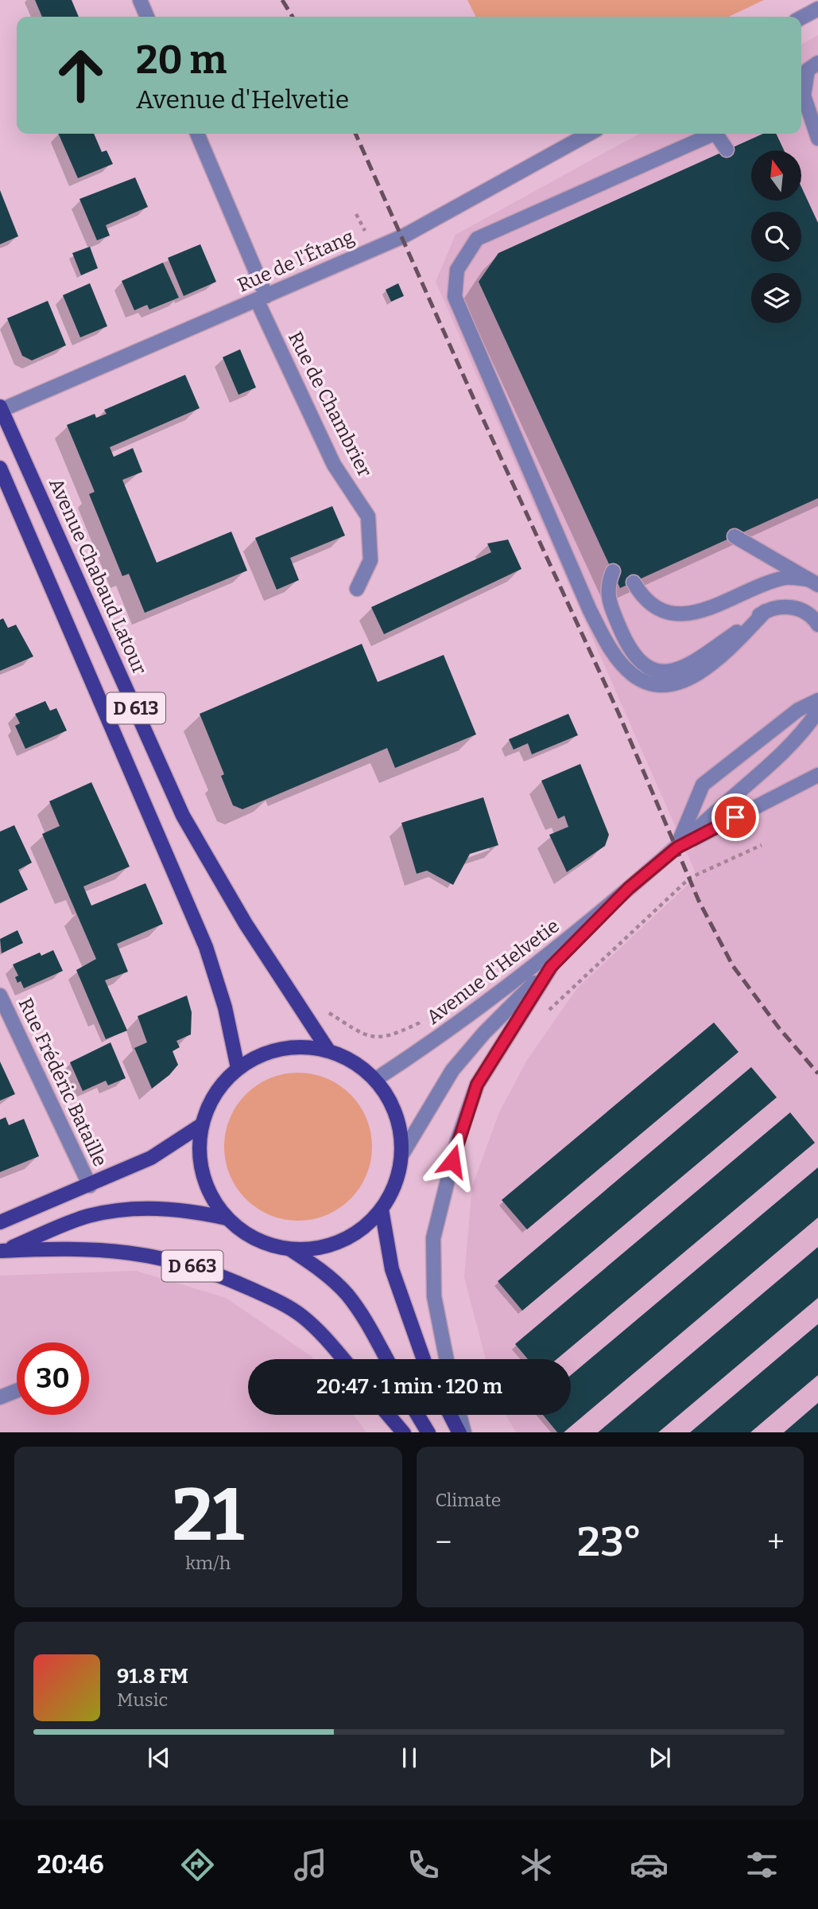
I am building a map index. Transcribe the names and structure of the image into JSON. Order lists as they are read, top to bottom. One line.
{"streets":{"main road":["Avenue Chabaud Latour","D 613","D 663"],"street":["Rue de l'Étang","Rue de Chambrier","Avenue d'Helvetie","Rue Frédéric Bataille"]},"crossings":[["Rue de l'Étang","Rue de Chambrier"],["Rue de l'Étang","Avenue Chabaud Latour"]],"north":"top","page":{"turn":["20 m","Avenue d'Helvetie"],"limit":"30","trip":"20:47 · 1 min · 120 m","tile":[["21","km/h"],"Climate"],"heat":["−","23°","+"],"song":["91.8 FM","Music"],"tabs":"20:46"}}
